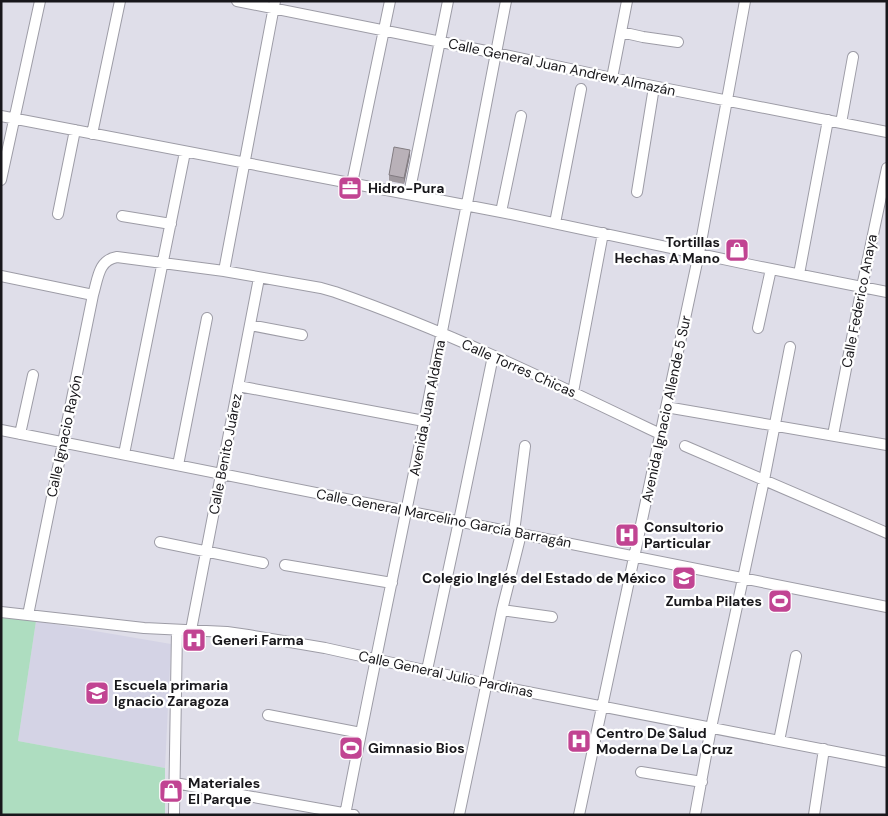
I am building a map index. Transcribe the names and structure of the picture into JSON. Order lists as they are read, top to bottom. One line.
{"streets":{"street":["Calle General Juan Andrew Almazán","Calle Federico Anaya","Calle Torres Chicas","Avenida Juan Aldama","Avenida Ignacio Allende 5 Sur","Calle Ignacio Rayón","Calle Benito Juárez","Calle General Marcelino García Barragán","Calle General Julio Pardinas"]},"crossings":[["Calle General Juan Andrew Almazán","Avenida Juan Aldama"],["Calle General Juan Andrew Almazán","Avenida Ignacio Allende 5 Sur"],["Calle Torres Chicas","Avenida Juan Aldama"],["Calle Torres Chicas","Avenida Ignacio Allende 5 Sur"],["Calle Torres Chicas","Calle Ignacio Rayón"],["Calle Torres Chicas","Calle Benito Juárez"],["Avenida Juan Aldama","Calle General Marcelino García Barragán"],["Avenida Juan Aldama","Calle General Julio Pardinas"],["Avenida Ignacio Allende 5 Sur","Calle General Marcelino García Barragán"],["Avenida Ignacio Allende 5 Sur","Calle General Julio Pardinas"],["Calle Ignacio Rayón","Calle General Marcelino García Barragán"],["Calle Ignacio Rayón","Calle General Julio Pardinas"],["Calle Benito Juárez","Calle General Marcelino García Barragán"],["Calle Benito Juárez","Calle General Julio Pardinas"]],"places":{"office":["Hidro-Pura"],"shop":["Tortillas Hechas A Mano","Materiales El Parque"],"hospital":["Consultorio Particular","Generi Farma","Centro De Salud Moderna De La Cruz"],"school or university":["Colegio Inglés del Estado de México","Escuela primaria Ignacio Zaragoza"],"sports":["Zumba Pilates","Gimnasio Bios"]}}
